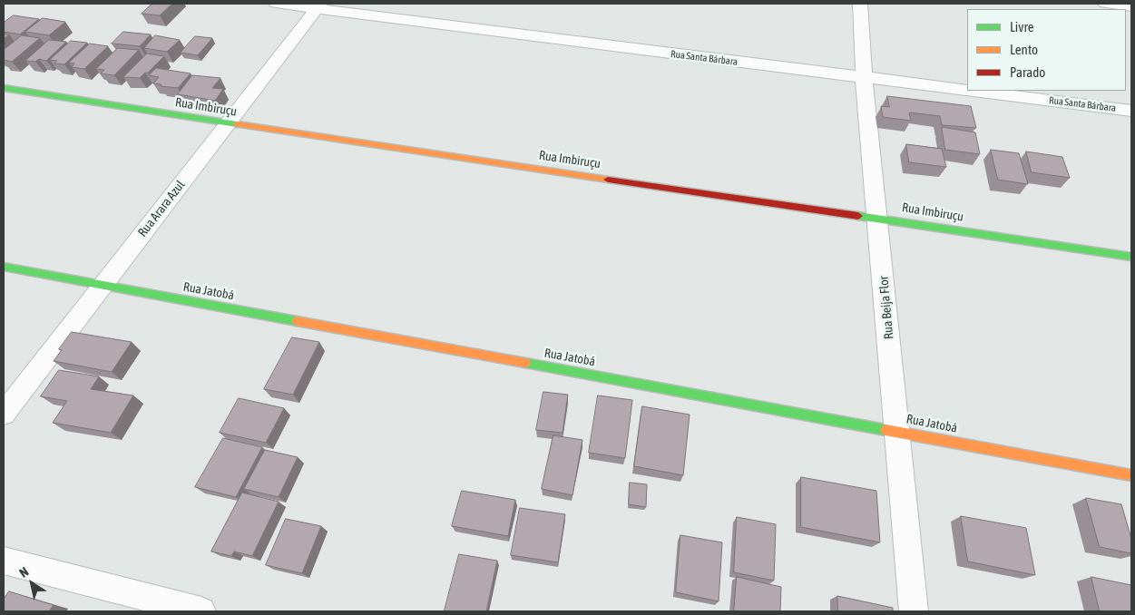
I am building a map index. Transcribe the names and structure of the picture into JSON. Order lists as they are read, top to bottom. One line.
{"streets":{"street":["Rua Santa Bárbara","Rua Imbiruçu","Rua Arara Azul","Rua Jatobá","Rua Beija Flor"]},"crossings":[["Rua Santa Bárbara","Rua Arara Azul"],["Rua Santa Bárbara","Rua Beija Flor"],["Rua Imbiruçu","Rua Arara Azul"],["Rua Imbiruçu","Rua Beija Flor"],["Rua Arara Azul","Rua Jatobá"],["Rua Jatobá","Rua Beija Flor"]],"legend":["Livre","Lento","Parado"],"north":"top left"}
